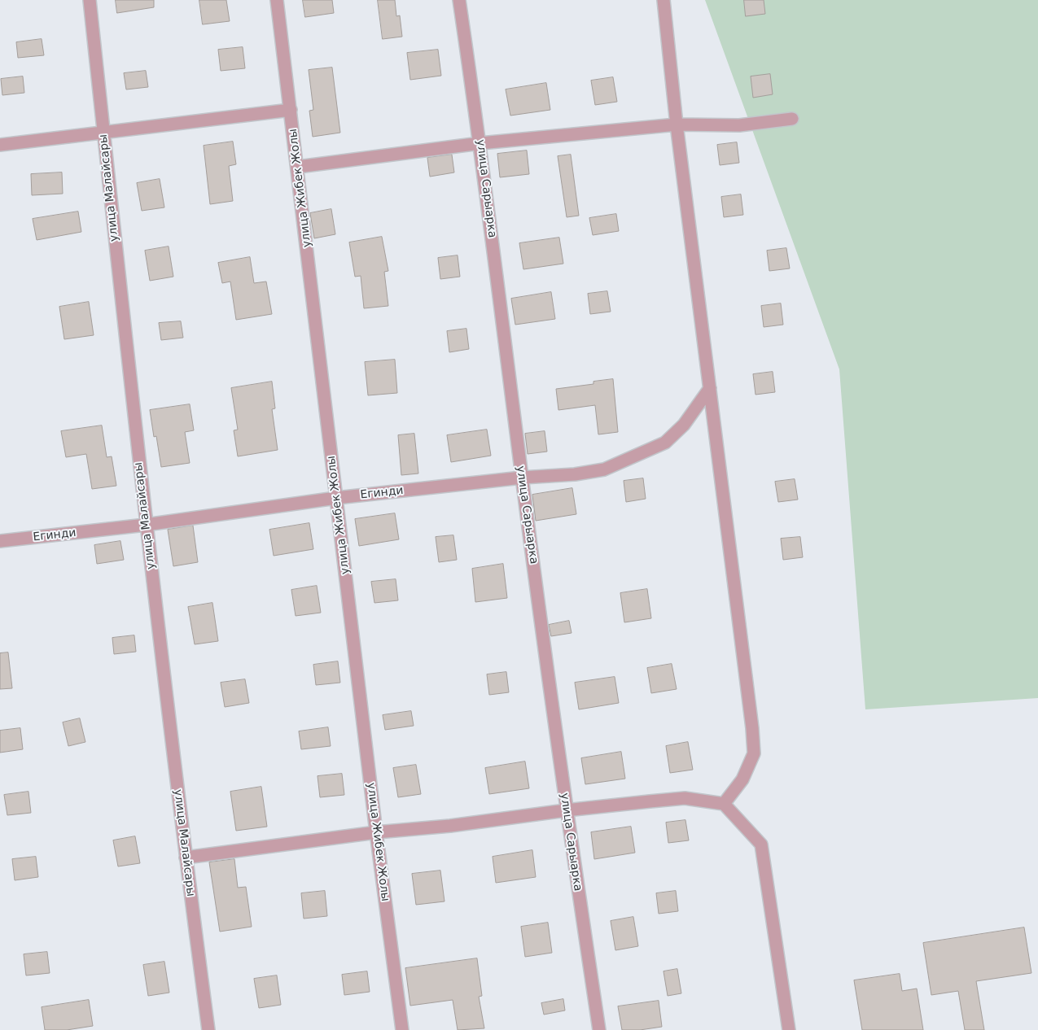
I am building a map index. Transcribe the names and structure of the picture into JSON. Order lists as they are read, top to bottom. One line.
{"streets":{"street":["улица Малайсары","улица Жибек Жолы","улица Сарыарка","Егинди"]},"crossings":[["улица Малайсары","Егинди"],["улица Жибек Жолы","Егинди"],["улица Сарыарка","Егинди"]]}
